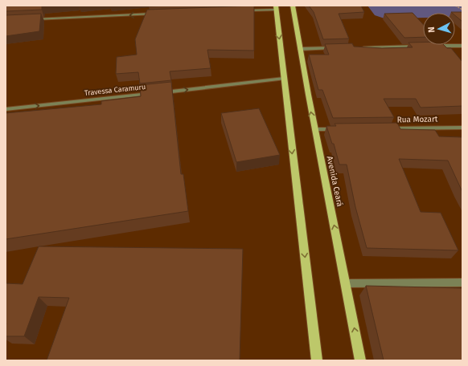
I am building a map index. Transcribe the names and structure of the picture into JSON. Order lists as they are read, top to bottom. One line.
{"streets":{"main road":["Avenida Ceará"],"street":["Travessa Caramuru","Rua Mozart"]},"one_way":["Travessa Caramuru"],"north":"left"}
